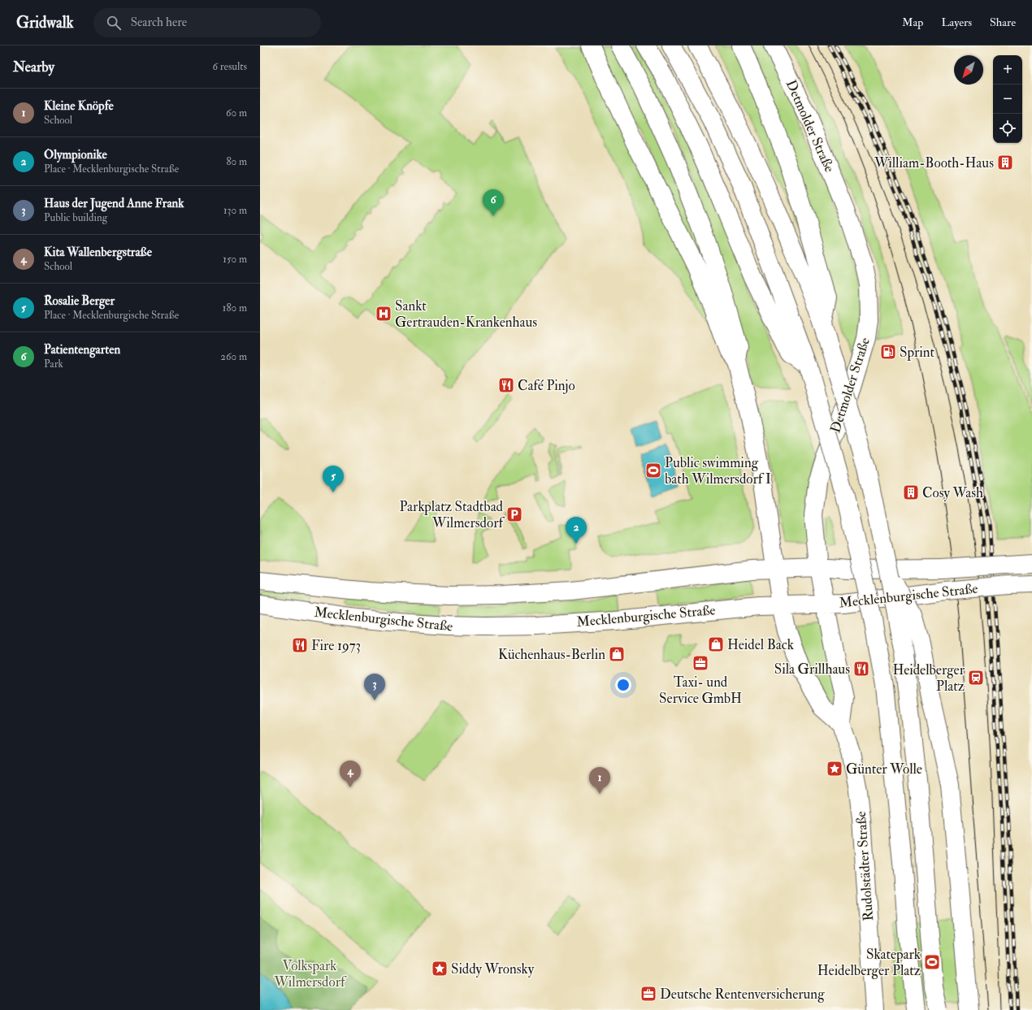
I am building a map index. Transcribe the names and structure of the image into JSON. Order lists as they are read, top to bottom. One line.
{"streets":{"main road":["Detmolder Straße","Mecklenburgische Straße","Rudolstädter Straße"]},"crossings":[["Detmolder Straße","Mecklenburgische Straße"],["Detmolder Straße","Rudolstädter Straße"],["Mecklenburgische Straße","Rudolstädter Straße"]],"parks":["Volkspark Wilmersdorf"],"places":{"building":["William-Booth-Haus","Cosy Wash"],"hospital":["Sankt Gertrauden-Krankenhaus"],"fuel station":["Sprint"],"restaurant":["Café Pinjo","Fire 1973","Sila Grillhaus"],"sports":["Public swimming bath Wilmersdorf I","Skatepark Heidelberger Platz"],"parking":["Parkplatz Stadtbad Wilmersdorf"],"shop":["Heidel Back","Küchenhaus-Berlin"],"office":["Taxi- und Service GmbH","Deutsche Rentenversicherung"],"station":["Heidelberger Platz"],"place":["Günter Wolle","Siddy Wronsky"]},"north":"bottom left","page":{"header":"Gridwalk","search":"Search here","nav":["Map","Layers","Share"],"heading":["Nearby","6 results"],"map_buttons":["+","−"],"list":[{"mark":"1","name":"Kleine Knöpfe","note":"School","value":"60 m"},{"mark":"2","name":"Olympionike","note":"Place · Mecklenburgische Straße","value":"80 m"},{"mark":"3","name":"Haus der Jugend Anne Frank","note":"Public building","value":"130 m"},{"mark":"4","name":"Kita Wallenbergstraße","note":"School","value":"150 m"},{"mark":"5","name":"Rosalie Berger","note":"Place · Mecklenburgische Straße","value":"180 m"},{"mark":"6","name":"Patientengarten","note":"Park","value":"260 m"}],"pins":["6","5","2","3","4","1"]}}
